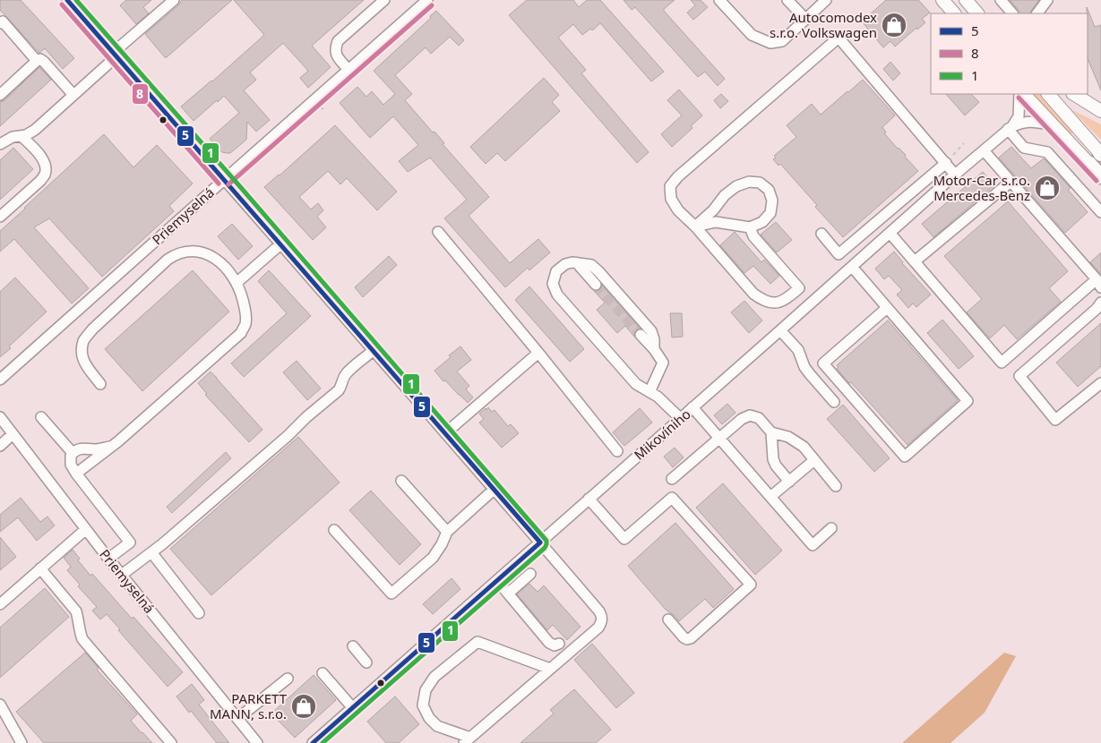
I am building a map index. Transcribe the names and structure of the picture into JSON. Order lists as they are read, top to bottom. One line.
{"streets":{"street":["Priemyselná","Mikovíniho"]},"places":{"shop":["Autocomodex s.r.o. Volkswagen","Motor-Car s.r.o. Mercedes-Benz","PARKETT MANN, s.r.o."]},"lines":["transit line 5","transit line 1","transit line 8"],"legend":["5","8","1"]}
